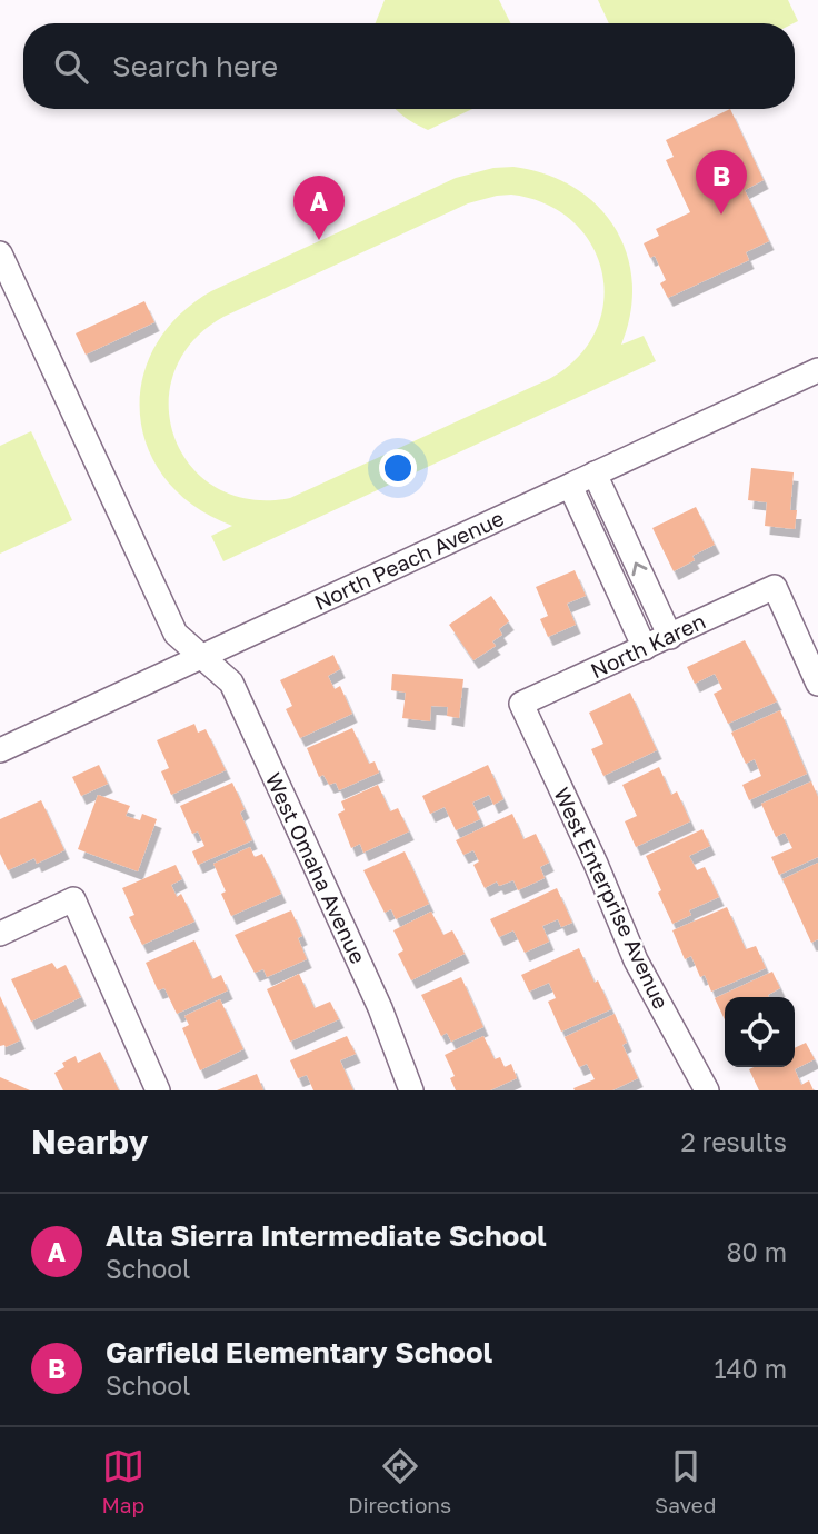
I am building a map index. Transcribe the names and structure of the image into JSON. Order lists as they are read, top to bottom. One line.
{"streets":{"street":["North Peach Avenue","North Karen","West Omaha Avenue","West Enterprise Avenue"]},"crossings":[["North Peach Avenue","West Omaha Avenue"],["North Karen","West Enterprise Avenue"]],"page":{"search":"Search here","pins":["B","A"],"heading":["Nearby","2 results"],"list":[{"mark":"A","name":"Alta Sierra Intermediate School","note":"School","value":"80 m"},{"mark":"B","name":"Garfield Elementary School","note":"School","value":"140 m"}],"nav":["Map","Directions","Saved"]}}
